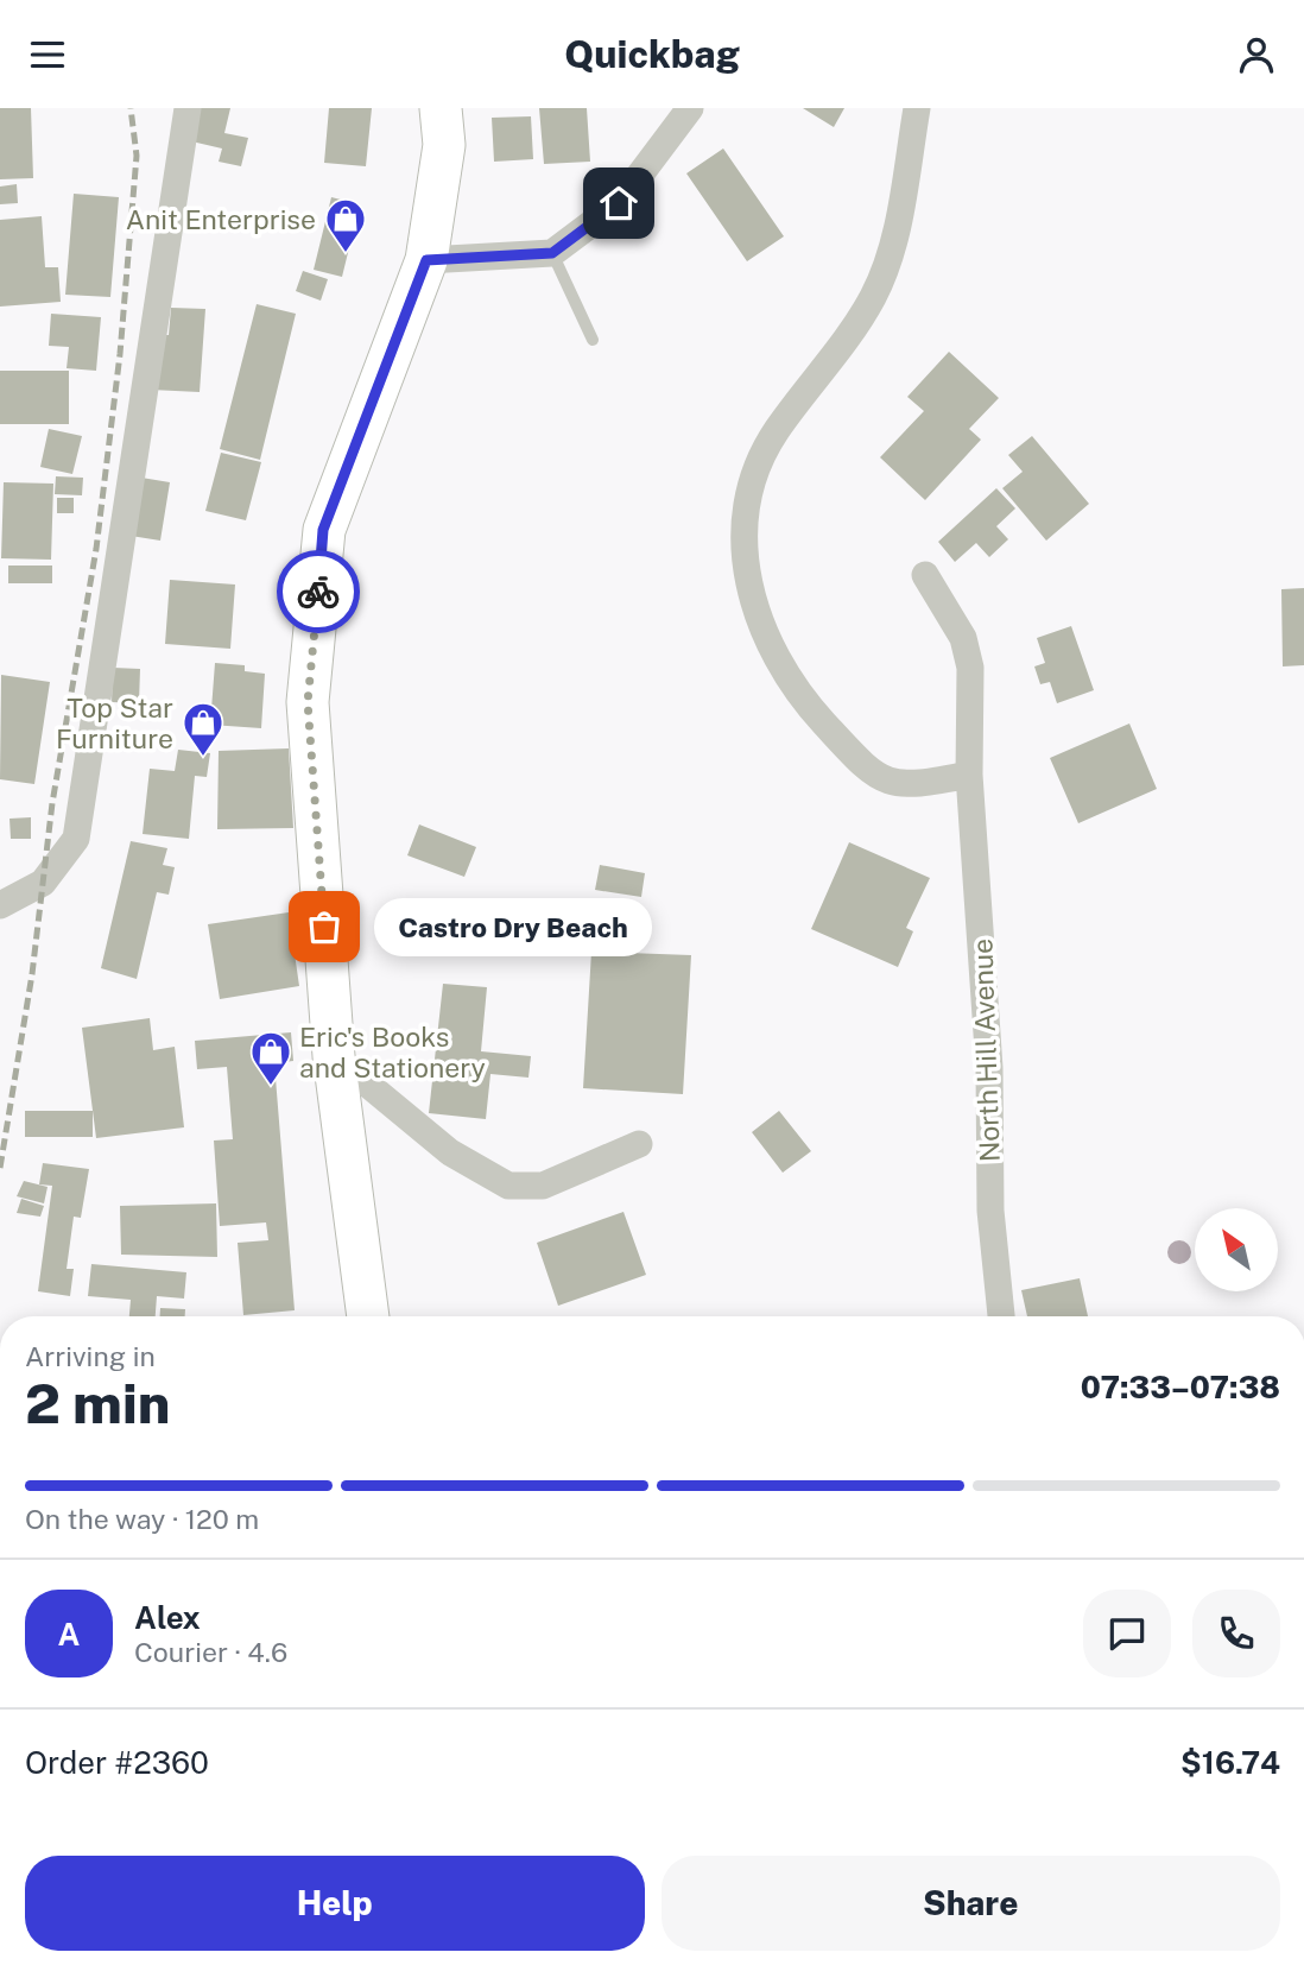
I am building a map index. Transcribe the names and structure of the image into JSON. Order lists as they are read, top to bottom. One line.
{"streets":{"street":["North Hill Avenue"]},"places":{"shop":["Anit Enterprise","Top Star Furniture","Eric's Books and Stationery"],"other":["Castro Dry Beach"]},"north":"top left","page":{"header":"Quickbag","bubble":"Castro Dry Beach","heading":["2 min","Arriving in","07:33–07:38"],"panel":["Alex","Courier · 4.6","Order #2360","$16.74"],"bar":"On the way · 120 m","round":"A","buttons":["Help","Share"]}}
